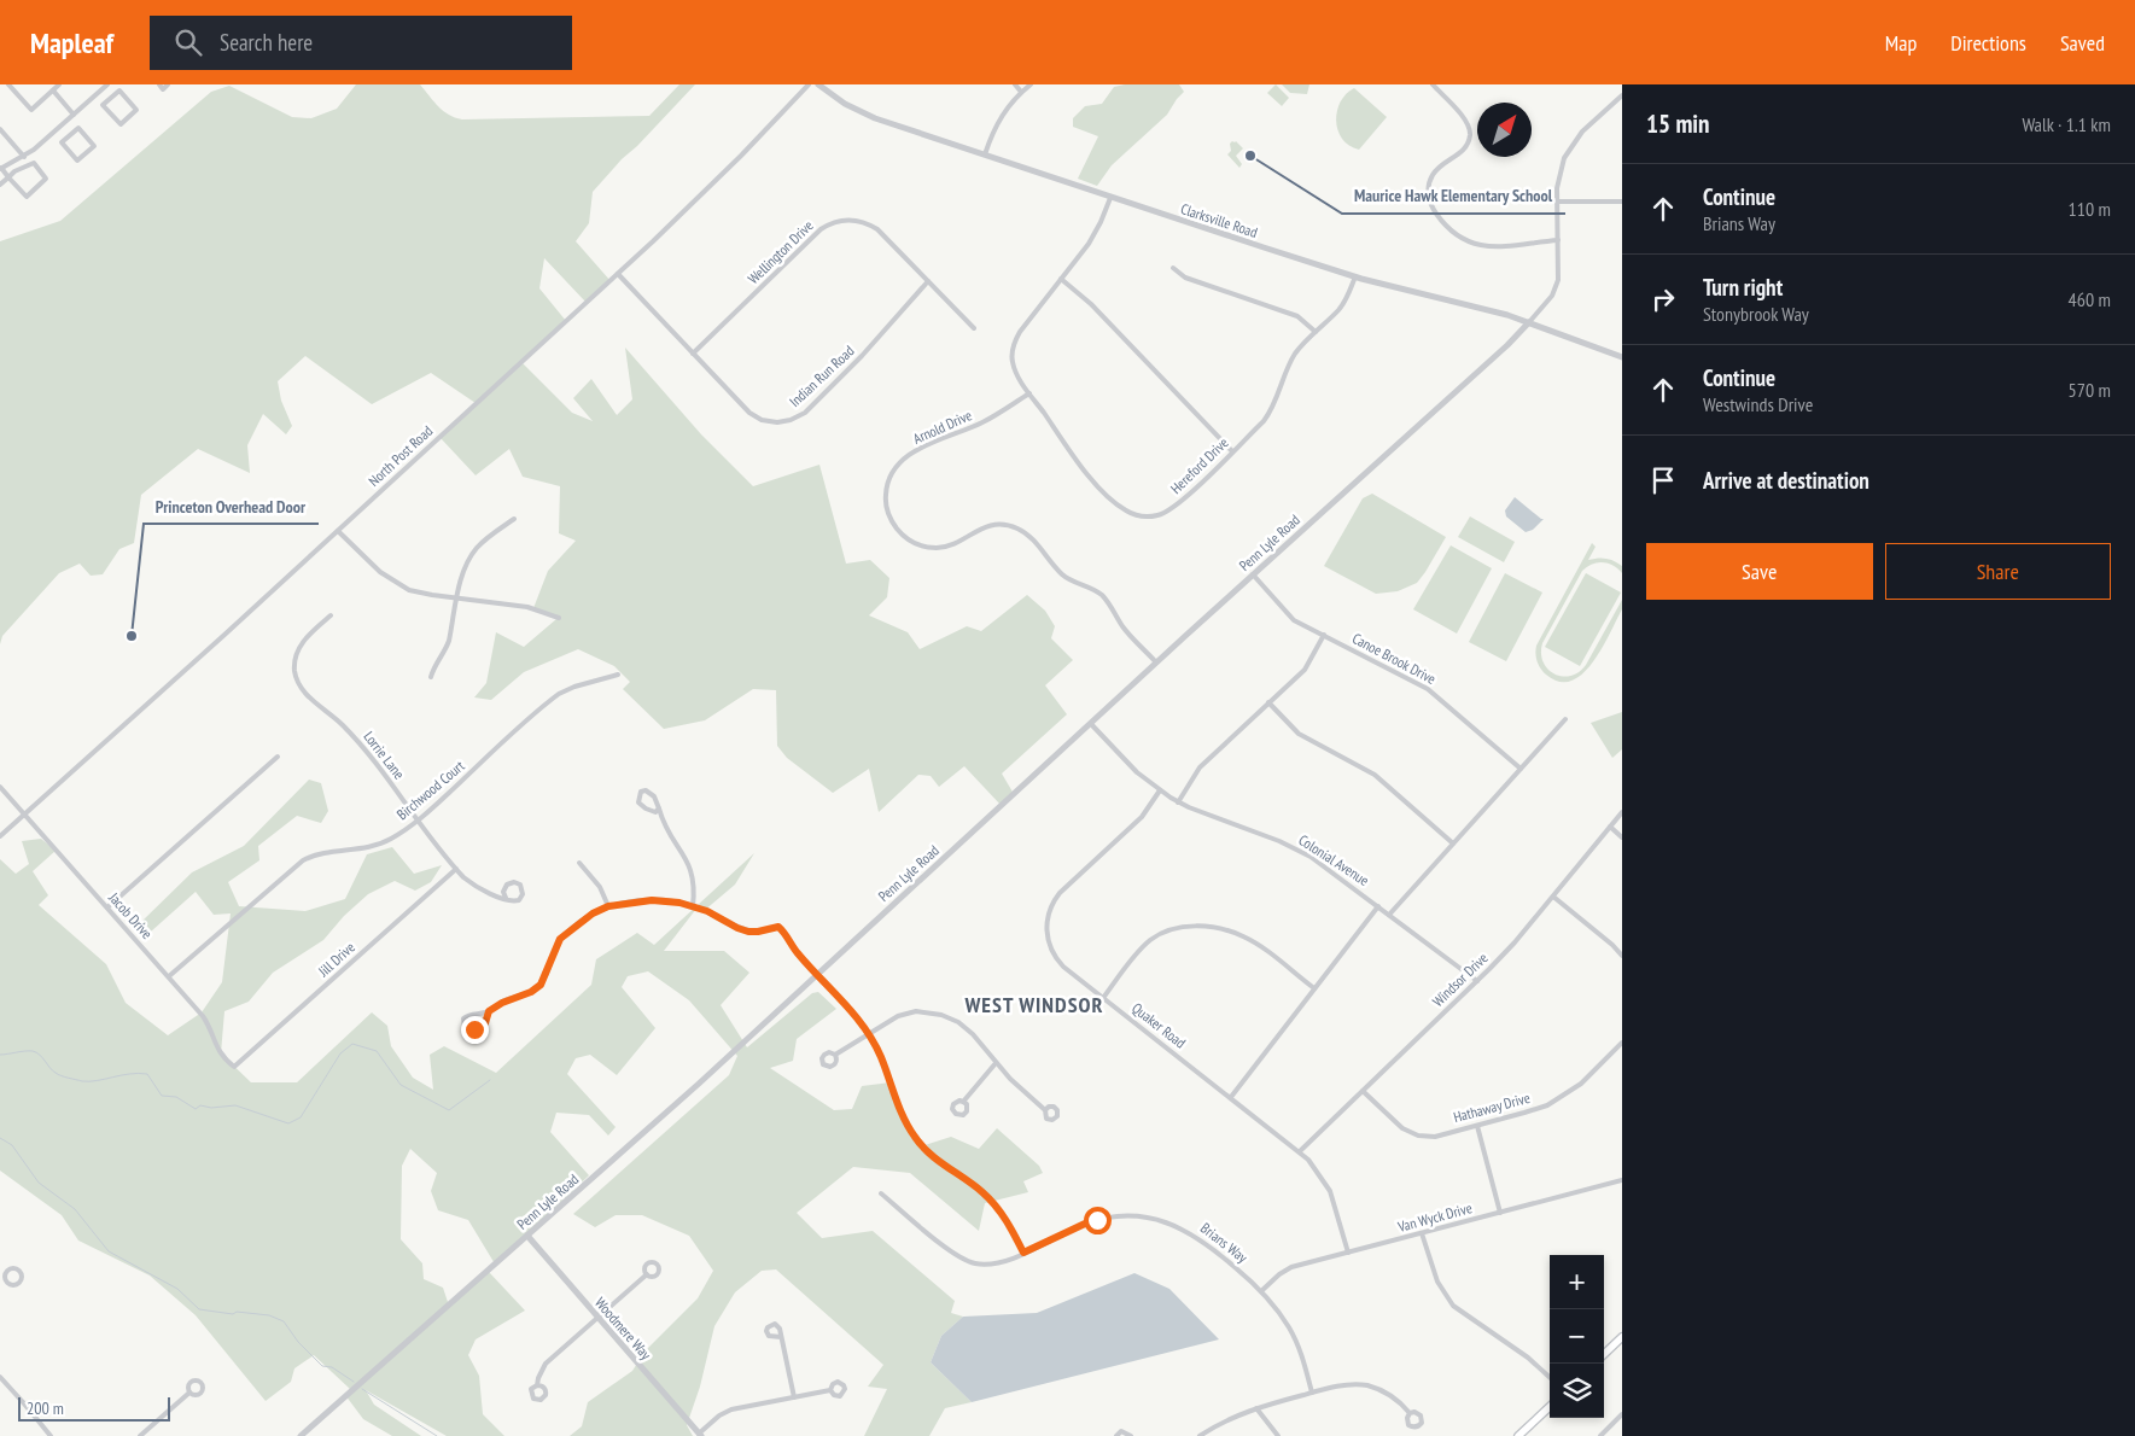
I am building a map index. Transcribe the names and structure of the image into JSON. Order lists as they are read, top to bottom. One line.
{"streets":{"street":["Clarksville Road","Wellington Drive","Indian Run Road","Arnold Drive","North Post Road","Hereford Drive","Penn Lyle Road","Canoe Brook Drive","Lorrie Lane","Birchwood Court","Colonial Avenue","Jacob Drive","Jill Drive","Windsor Drive","Quaker Road","Hathaway Drive","Van Wyck Drive","Brians Way","Woodmere Way"]},"crossings":[["Clarksville Road","Hereford Drive"],["Clarksville Road","Penn Lyle Road"],["Wellington Drive","Indian Run Road"],["Indian Run Road","North Post Road"],["Arnold Drive","Hereford Drive"],["Arnold Drive","Penn Lyle Road"],["North Post Road","Jacob Drive"],["Penn Lyle Road","Canoe Brook Drive"],["Penn Lyle Road","Woodmere Way"],["Lorrie Lane","Birchwood Court"],["Lorrie Lane","Jill Drive"],["Birchwood Court","Jacob Drive"],["Colonial Avenue","Windsor Drive"],["Colonial Avenue","Quaker Road"],["Jacob Drive","Jill Drive"],["Windsor Drive","Quaker Road"],["Windsor Drive","Hathaway Drive"],["Quaker Road","Van Wyck Drive"],["Van Wyck Drive","Brians Way"]],"districts":["WEST WINDSOR"],"places":["Maurice Hawk Elementary School","Princeton Overhead Door"],"scale_bar":"200 m","north":"top right","page":{"header":"Mapleaf","search":"Search here","nav":["Map","Directions","Saved"],"heading":["15 min","Walk · 1.1 km"],"list":[["Continue","Brians Way","110 m"],["Turn right","Stonybrook Way","460 m"],["Continue","Westwinds Drive","570 m"],"Arrive at destination"],"buttons":["Save","Share"],"map_buttons":["+","−"],"scale":"200 m"}}
